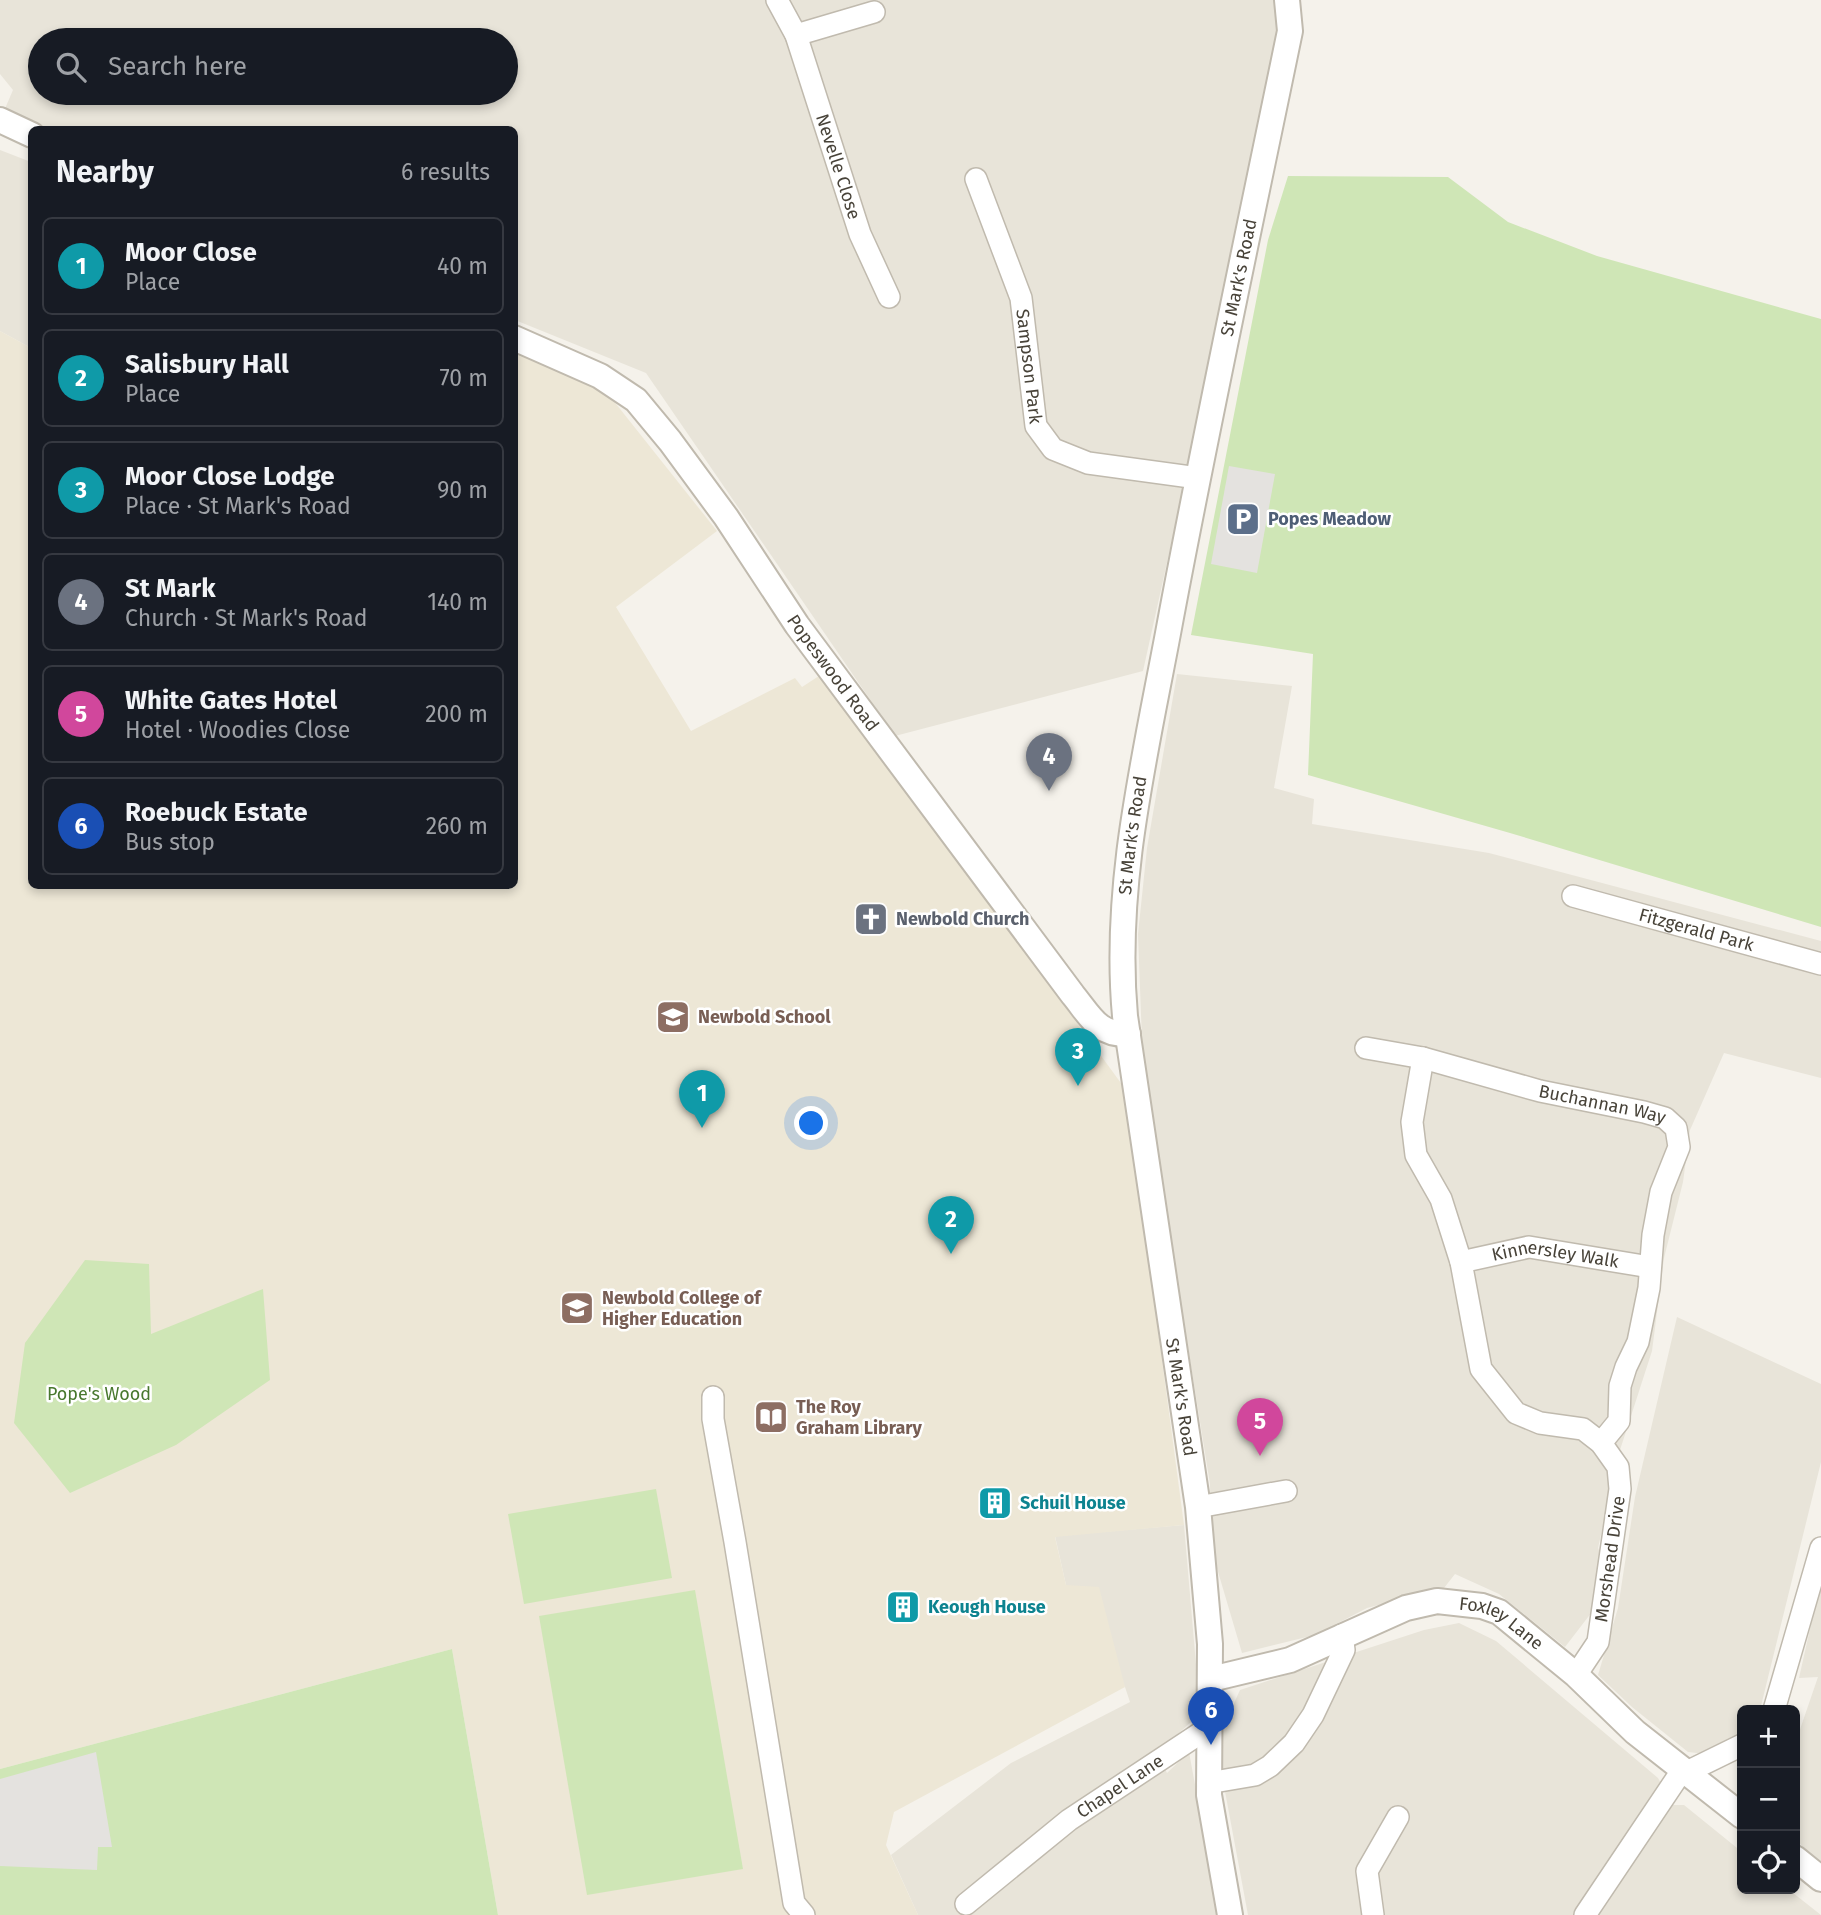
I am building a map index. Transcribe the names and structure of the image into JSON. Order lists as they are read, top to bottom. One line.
{"streets":{"street":["Nevelle Close","St Mark's Road","Sampson Park","Popeswood Road","Fitzgerald Park","Buchannan Way","Kinnersley Walk","Morshead Drive","Foxley Lane","Chapel Lane"]},"crossings":[["St Mark's Road","Sampson Park"],["St Mark's Road","Popeswood Road"],["St Mark's Road","Foxley Lane"],["St Mark's Road","Chapel Lane"],["Buchannan Way","Kinnersley Walk"],["Buchannan Way","Morshead Drive"],["Morshead Drive","Foxley Lane"]],"parks":["Pope's Wood"],"places":{"parking":["Popes Meadow"],"church":["Newbold Church"],"school or university":["Newbold School","Newbold College of Higher Education"],"library":["The Roy Graham Library"],"building":["Schuil House","Keough House"]},"page":{"search":"Search here","heading":["Nearby","6 results"],"list":[{"mark":"1","name":"Moor Close","note":"Place","value":"40 m"},{"mark":"2","name":"Salisbury Hall","note":"Place","value":"70 m"},{"mark":"3","name":"Moor Close Lodge","note":"Place · St Mark's Road","value":"90 m"},{"mark":"4","name":"St Mark","note":"Church · St Mark's Road","value":"140 m"},{"mark":"5","name":"White Gates Hotel","note":"Hotel · Woodies Close","value":"200 m"},{"mark":"6","name":"Roebuck Estate","note":"Bus stop","value":"260 m"}],"pins":["4","3","1","2","5","6"],"map_buttons":["+","−"]}}
